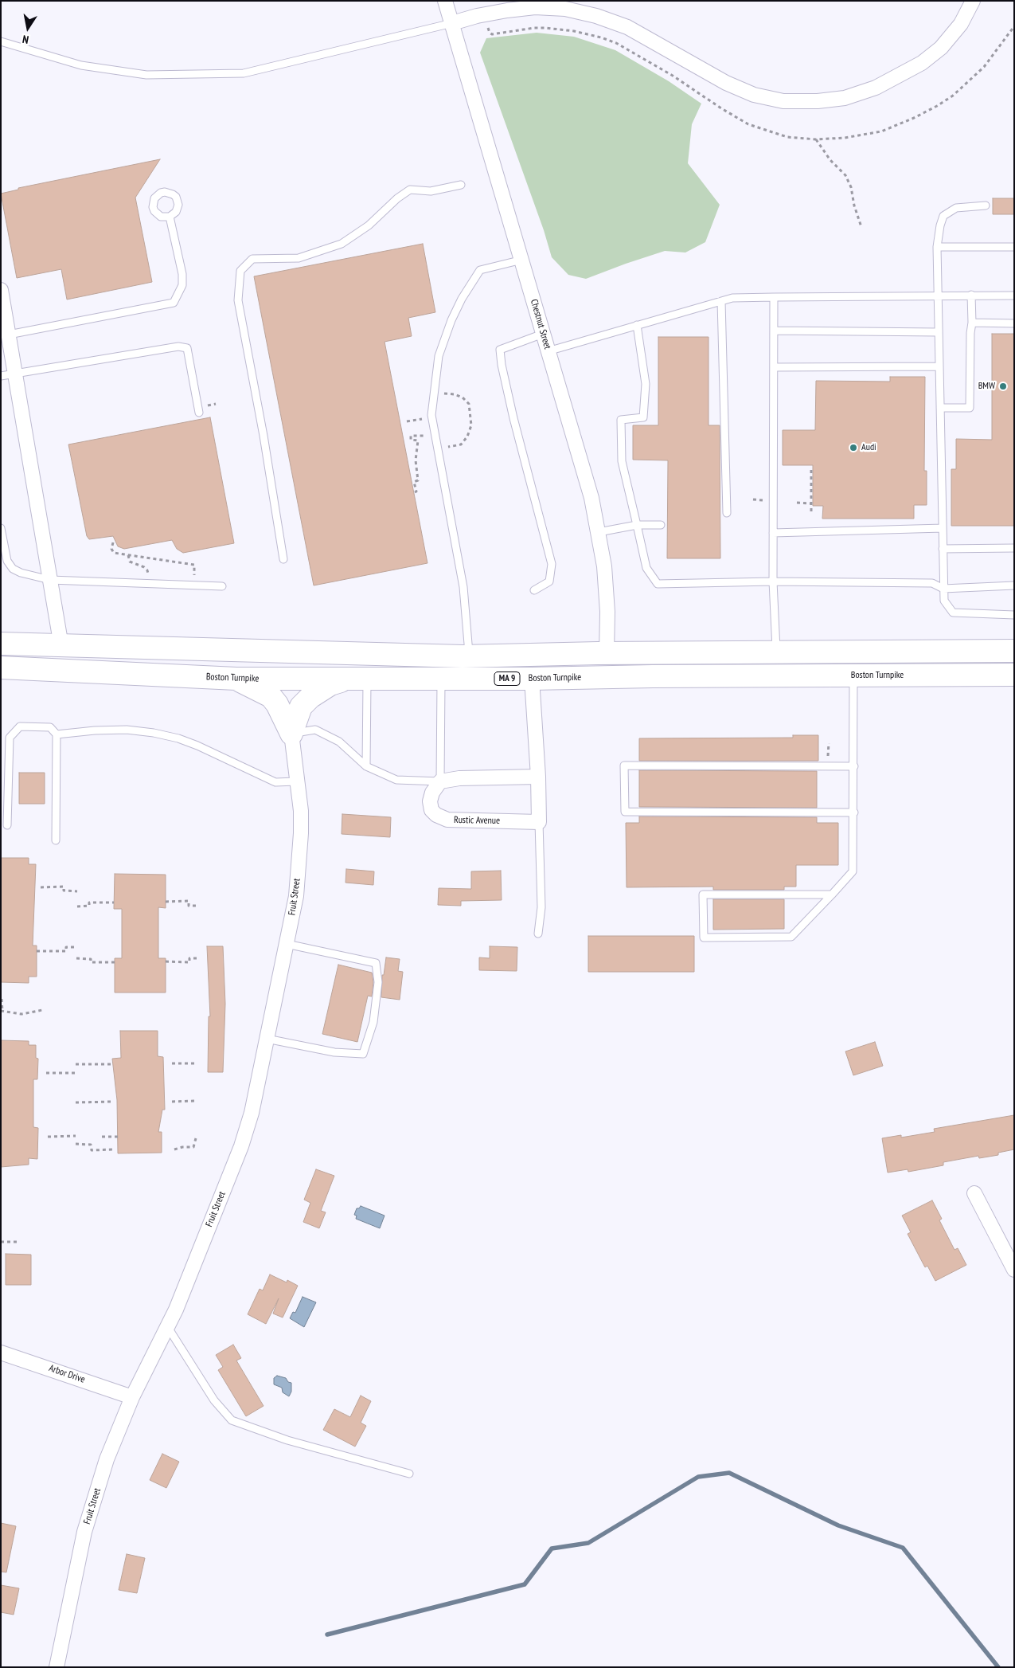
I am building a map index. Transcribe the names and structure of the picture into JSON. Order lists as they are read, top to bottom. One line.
{"streets":{"highway":["Boston Turnpike","MA 9"],"street":["Chestnut Street","Rustic Avenue","Fruit Street","Arbor Drive"]},"crossings":[["Fruit Street","Arbor Drive"]],"places":["BMW","Audi"],"north":"bottom"}
